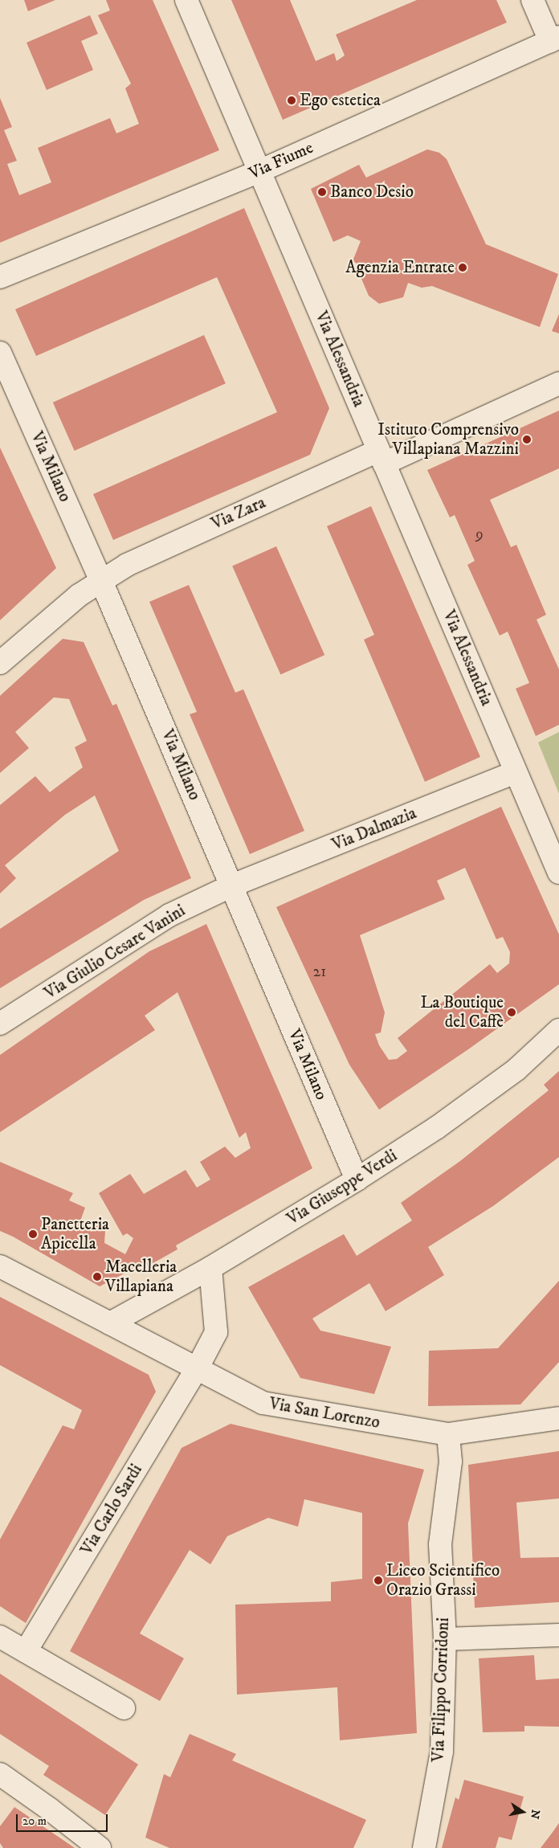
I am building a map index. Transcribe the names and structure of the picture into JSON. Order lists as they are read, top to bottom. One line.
{"streets":{"street":["Via Fiume","Via Alessandria","Via Milano","Via Zara","Via Dalmazia","Via Giulio Cesare Vanini","Via Giuseppe Verdi","Via San Lorenzo","Via Carlo Sardi","Via Filippo Corridoni"]},"crossings":[["Via Fiume","Via Alessandria"],["Via Alessandria","Via Zara"],["Via Alessandria","Via Dalmazia"],["Via Milano","Via Zara"],["Via Milano","Via Dalmazia"],["Via Milano","Via Giulio Cesare Vanini"],["Via Milano","Via Giuseppe Verdi"],["Via Dalmazia","Via Giulio Cesare Vanini"],["Via Giuseppe Verdi","Via San Lorenzo"],["Via Giuseppe Verdi","Via Carlo Sardi"],["Via San Lorenzo","Via Carlo Sardi"],["Via San Lorenzo","Via Filippo Corridoni"]],"places":["Ego estetica","Banco Desio","Agenzia Entrate","Istituto Comprensivo Villapiana Mazzini","La Boutique del Caffè","Panetteria Apicella","Macelleria Villapiana","Liceo Scientifico Orazio Grassi"],"house_numbers":["9","21"],"scale_bar":"20 m","north":"right"}
